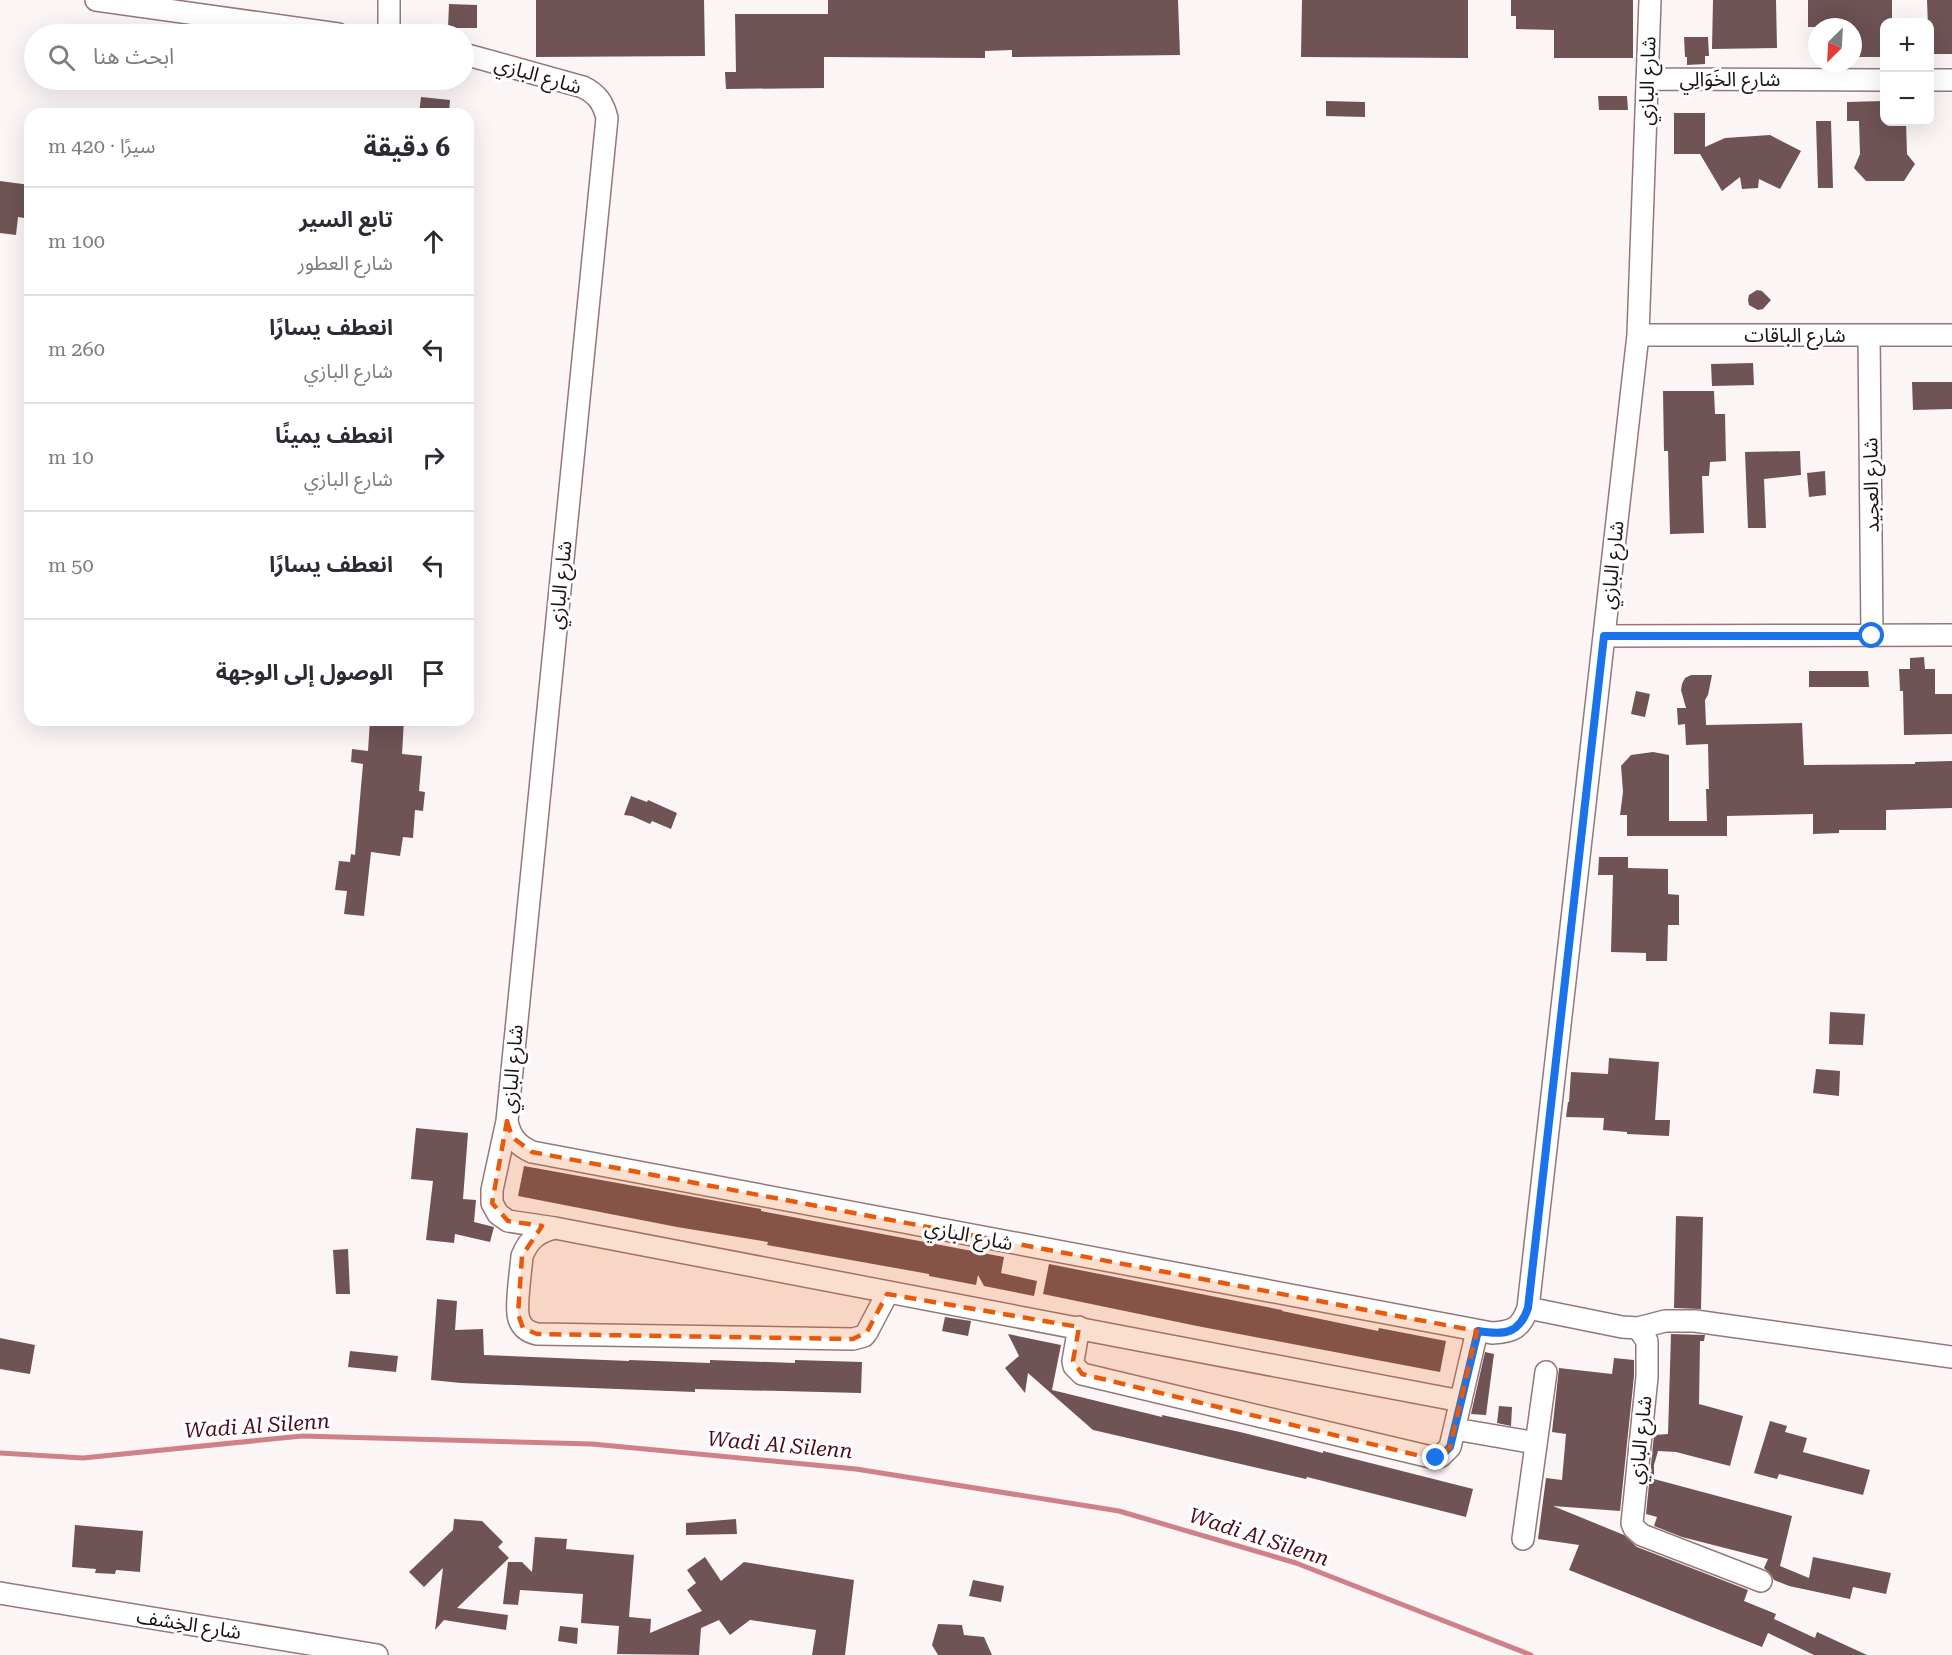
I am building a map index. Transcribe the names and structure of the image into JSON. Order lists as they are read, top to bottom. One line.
{"streets":{"street":["شارع البازي","شارع الخَوَالِي","شارع الباقات","شارع العجيد","شارع الخِشف"]},"crossings":[["شارع البازي","شارع الخَوَالِي"],["شارع البازي","شارع الباقات"],["شارع الباقات","شارع العجيد"]],"water":["Wadi Al Silenn"],"north":"bottom left","page":{"map_buttons":["+","−"],"search":"ابحث هنا","heading":["6 دقيقة","سيرًا · 420 m"],"list":[["تابع السير","شارع العطور","100 m"],["انعطف يسارًا","شارع البازي","260 m"],["انعطف يمينًا","شارع البازي","10 m"],["انعطف يسارًا","50 m"],"الوصول إلى الوجهة"]}}
